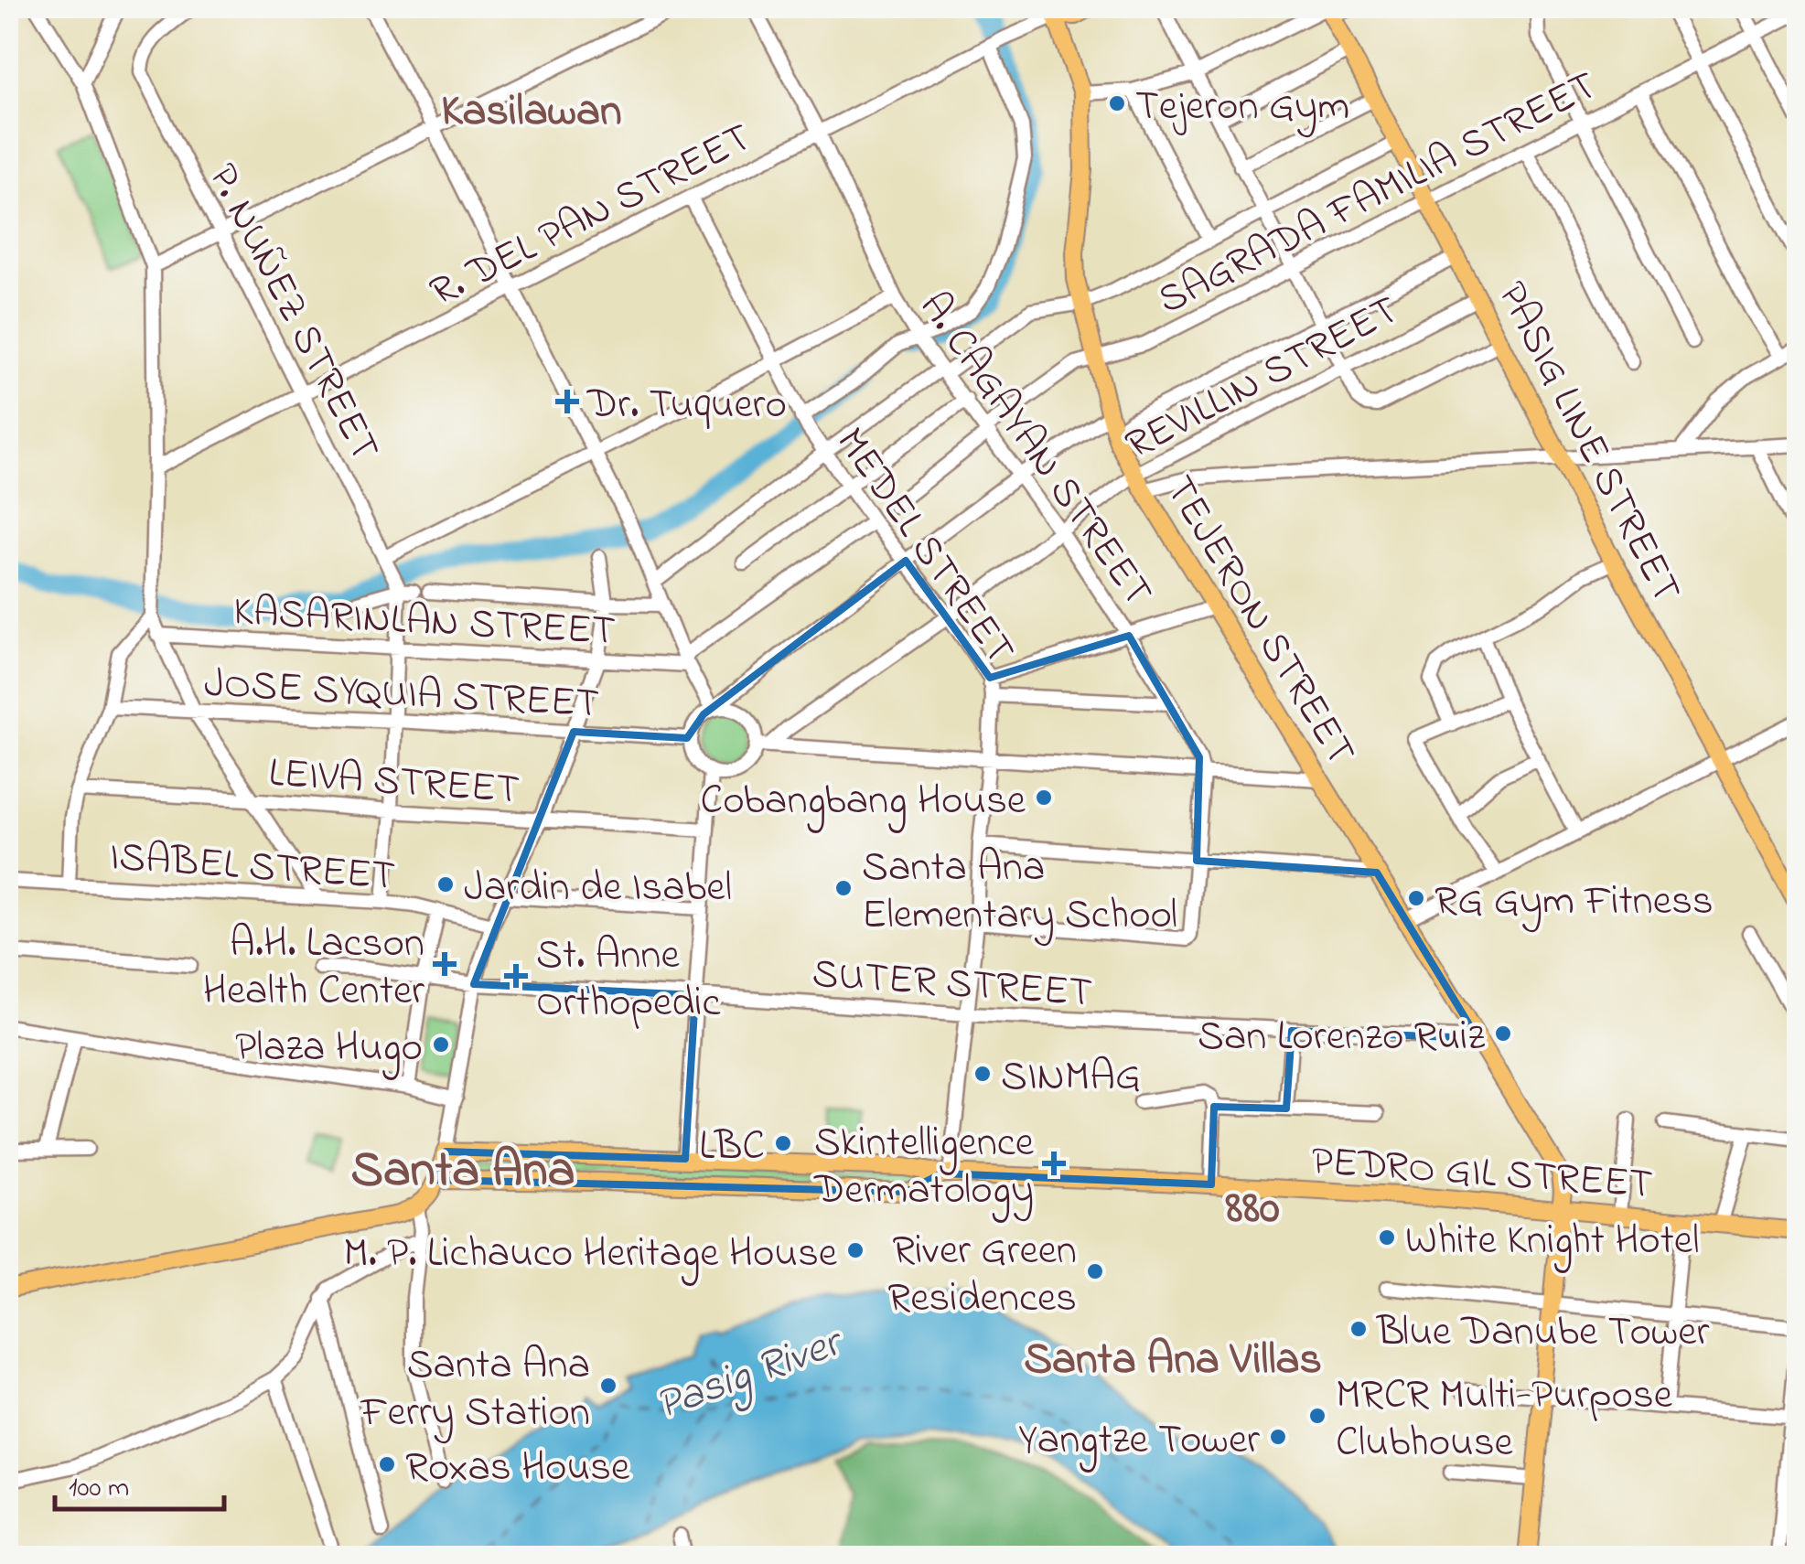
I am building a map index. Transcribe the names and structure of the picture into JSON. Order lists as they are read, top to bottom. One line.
{"streets":{"main road":["PASIG LINE STREET","TEJERON STREET","PEDRO GIL STREET"],"street":["SAGRADA FAMILIA STREET","R. DEL PAN STREET","P. NUÑEZ STREET","REVILLIN STREET","A. CAGAYAN STREET","MEDEL STREET","KASARINLAN STREET","JOSE SYQUIA STREET","LEIVA STREET","ISABEL STREET","SUTER STREET"]},"crossings":[["SAGRADA FAMILIA STREET","PASIG LINE STREET"],["SAGRADA FAMILIA STREET","A. CAGAYAN STREET"],["SAGRADA FAMILIA STREET","TEJERON STREET"],["R. DEL PAN STREET","P. NUÑEZ STREET"],["R. DEL PAN STREET","A. CAGAYAN STREET"],["R. DEL PAN STREET","MEDEL STREET"],["R. DEL PAN STREET","TEJERON STREET"],["REVILLIN STREET","PASIG LINE STREET"],["REVILLIN STREET","A. CAGAYAN STREET"],["REVILLIN STREET","MEDEL STREET"],["REVILLIN STREET","TEJERON STREET"],["REVILLIN STREET","JOSE SYQUIA STREET"],["A. CAGAYAN STREET","MEDEL STREET"],["MEDEL STREET","SUTER STREET"],["MEDEL STREET","PEDRO GIL STREET"],["TEJERON STREET","SUTER STREET"],["TEJERON STREET","PEDRO GIL STREET"]],"districts":["Kasilawan","Santa Ana","880","Santa Ana Villas"],"water":["Pasig River"],"places":{"other":["Tejeron Gym","Cobangbang House","Jardin de Isabel","Santa Ana Elementary School","RG Gym Fitness","San Lorenzo Ruiz","Plaza Hugo","SINMAG","LBC","White Knight Hotel","M. P. Lichauco Heritage House","River Green Residences","Blue Danube Tower","Santa Ana Ferry Station","MRCR Multi-Purpose Clubhouse","Yangtze Tower","Roxas House"],"health":["Dr. Tuquero","A.H. Lacson Health Center","St. Anne Orthopedic","Skintelligence Dermatology"]},"scale_bar":"100 m"}
